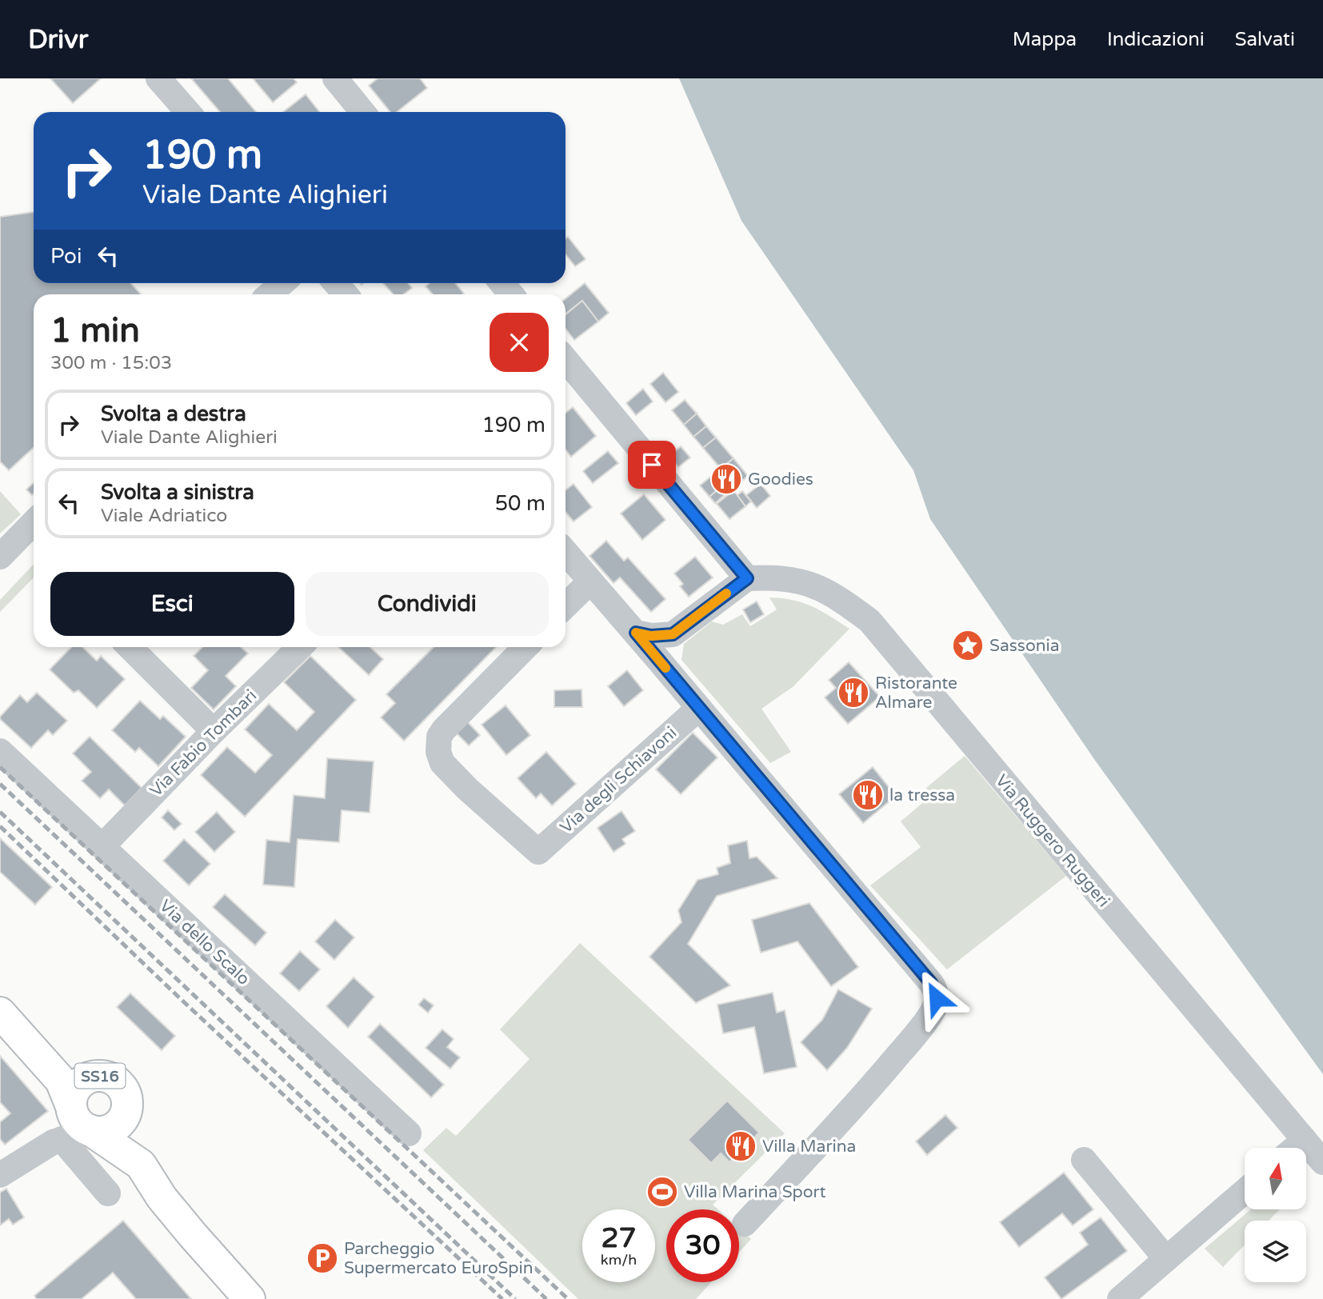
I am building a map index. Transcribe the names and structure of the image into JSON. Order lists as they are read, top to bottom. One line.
{"streets":{"main road":["SS16"],"street":["Via Fabio Tombari","Via degli Schiavoni","Via Ruggero Ruggeri","Via dello Scalo"]},"crossings":[["Via Fabio Tombari","Via dello Scalo"]],"places":{"restaurant":["Goodies","Ristorante Almare","la tressa","Villa Marina"],"place":["Sassonia"],"sports":["Villa Marina Sport"],"parking":["Parcheggio Supermercato EuroSpin"]},"north":"top","page":{"header":"Drivr","nav":["Mappa","Indicazioni","Salvati"],"turn":["190 m","Viale Dante Alighieri"],"then":"Poi","heading":["1 min","300 m · 15:03"],"list":[{"name":"Svolta a destra","note":"Viale Dante Alighieri","value":"190 m"},{"name":"Svolta a sinistra","note":"Viale Adriatico","value":"50 m"}],"buttons":["Esci","Condividi"],"speed":"27 km/h","limit":"30"}}
